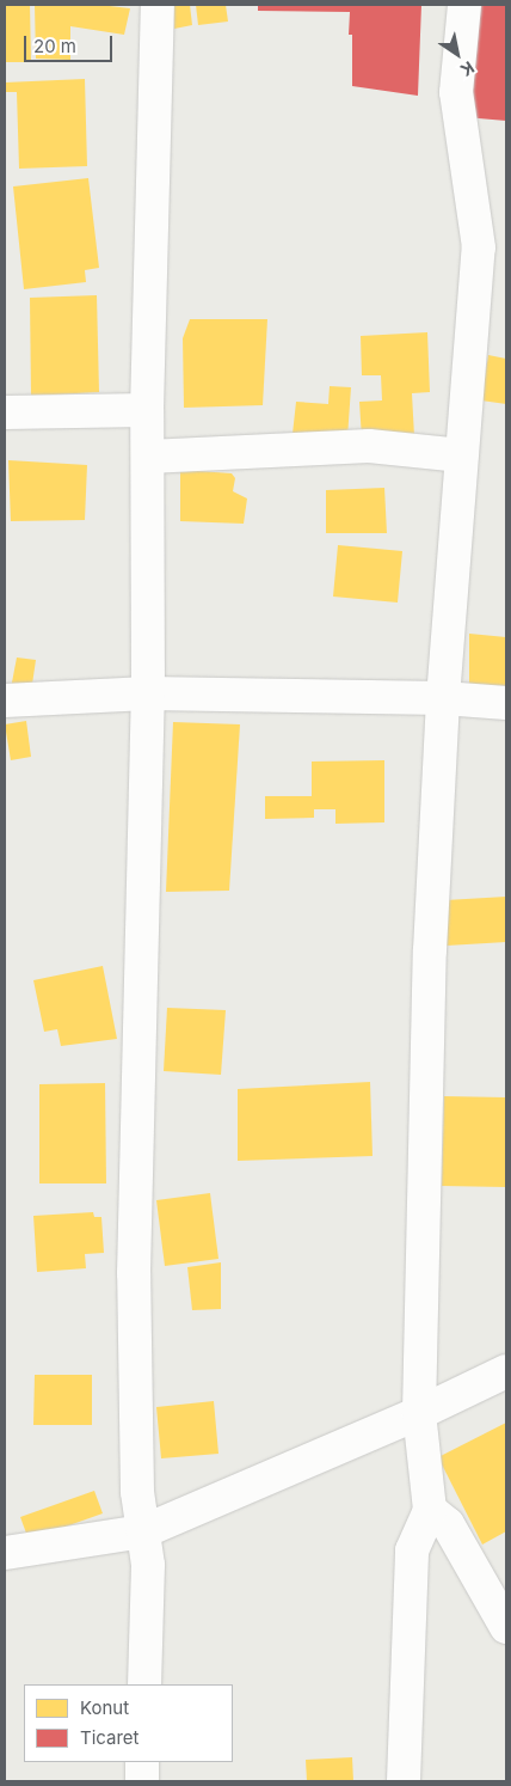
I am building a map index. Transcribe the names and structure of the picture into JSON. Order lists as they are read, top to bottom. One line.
{"legend":["Konut","Ticaret"],"scale_bar":"20 m","north":"bottom right"}
